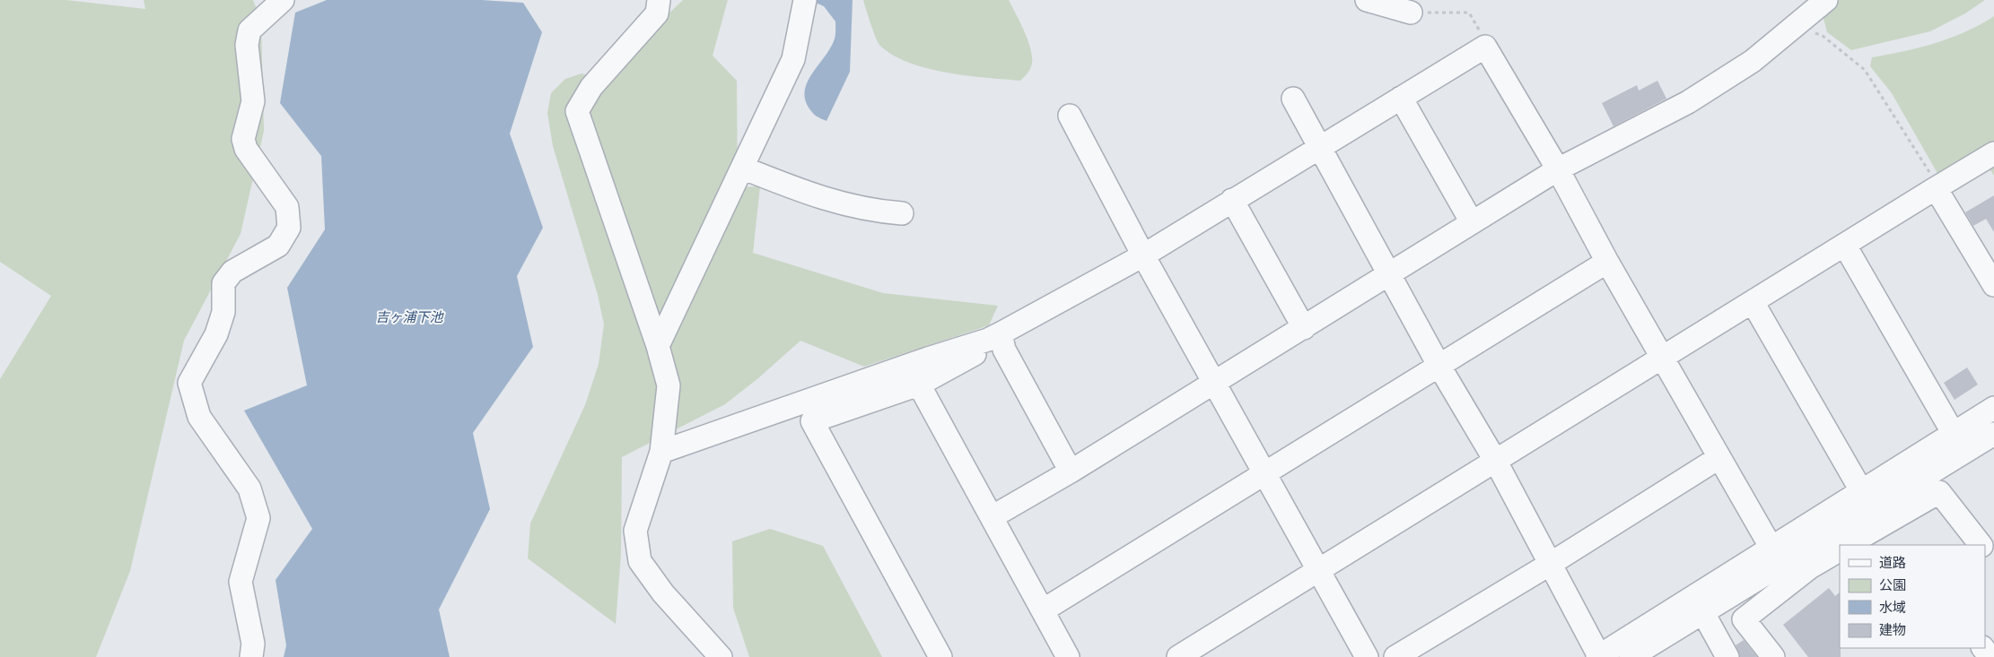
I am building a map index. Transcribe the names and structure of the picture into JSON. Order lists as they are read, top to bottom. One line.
{"water":["吉ヶ浦下池"],"legend":["道路","公園","水域","建物"]}
